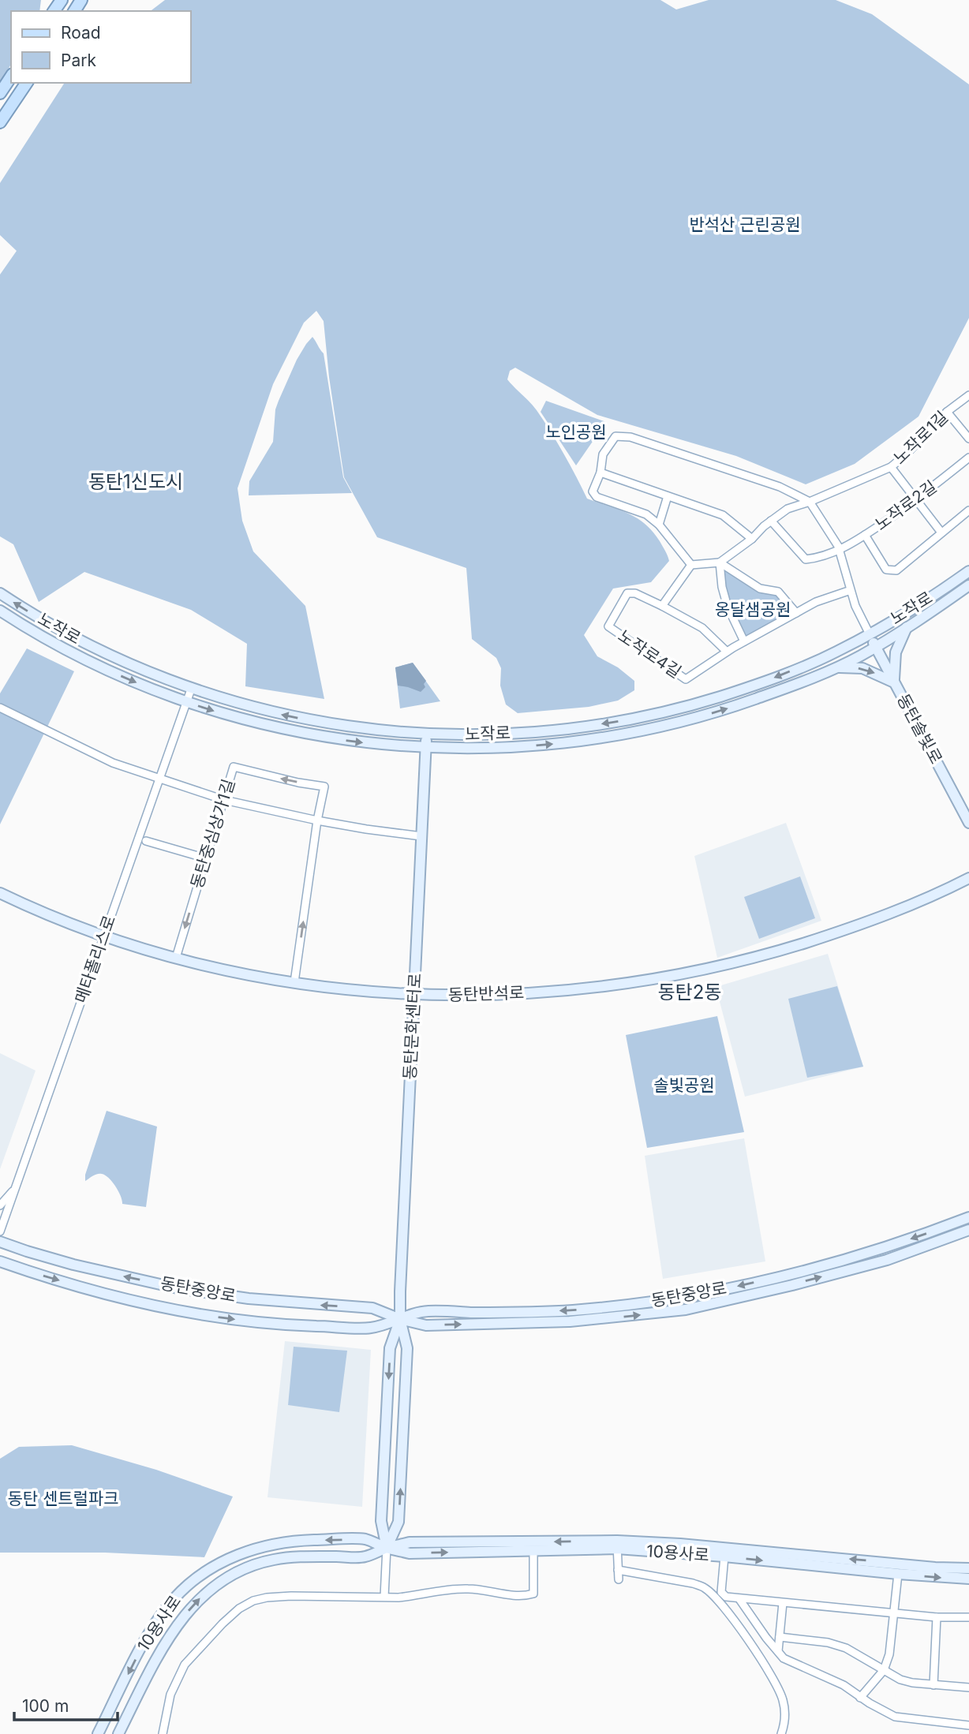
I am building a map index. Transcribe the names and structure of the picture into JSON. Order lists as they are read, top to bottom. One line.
{"streets":{"street":["노작로1길","노작로2길","노작로","노작로4길","동탄솔빛로","동탄중심상가1길","메타폴리스로","동탄반석로","동탄문화센터로","동탄중앙로","10용사로"]},"crossings":[["노작로","동탄솔빛로"],["노작로","메타폴리스로"],["노작로","동탄문화센터로"],["동탄중심상가1길","동탄반석로"],["메타폴리스로","동탄반석로"],["동탄반석로","동탄문화센터로"],["동탄문화센터로","동탄중앙로"],["동탄문화센터로","10용사로"]],"districts":["동탄1신도시","동탄2동"],"parks":["반석산 근린공원","노인공원","옹달샘공원","솔빛공원","동탄 센트럴파크"],"legend":["Road","Park"],"scale_bar":"100 m"}
